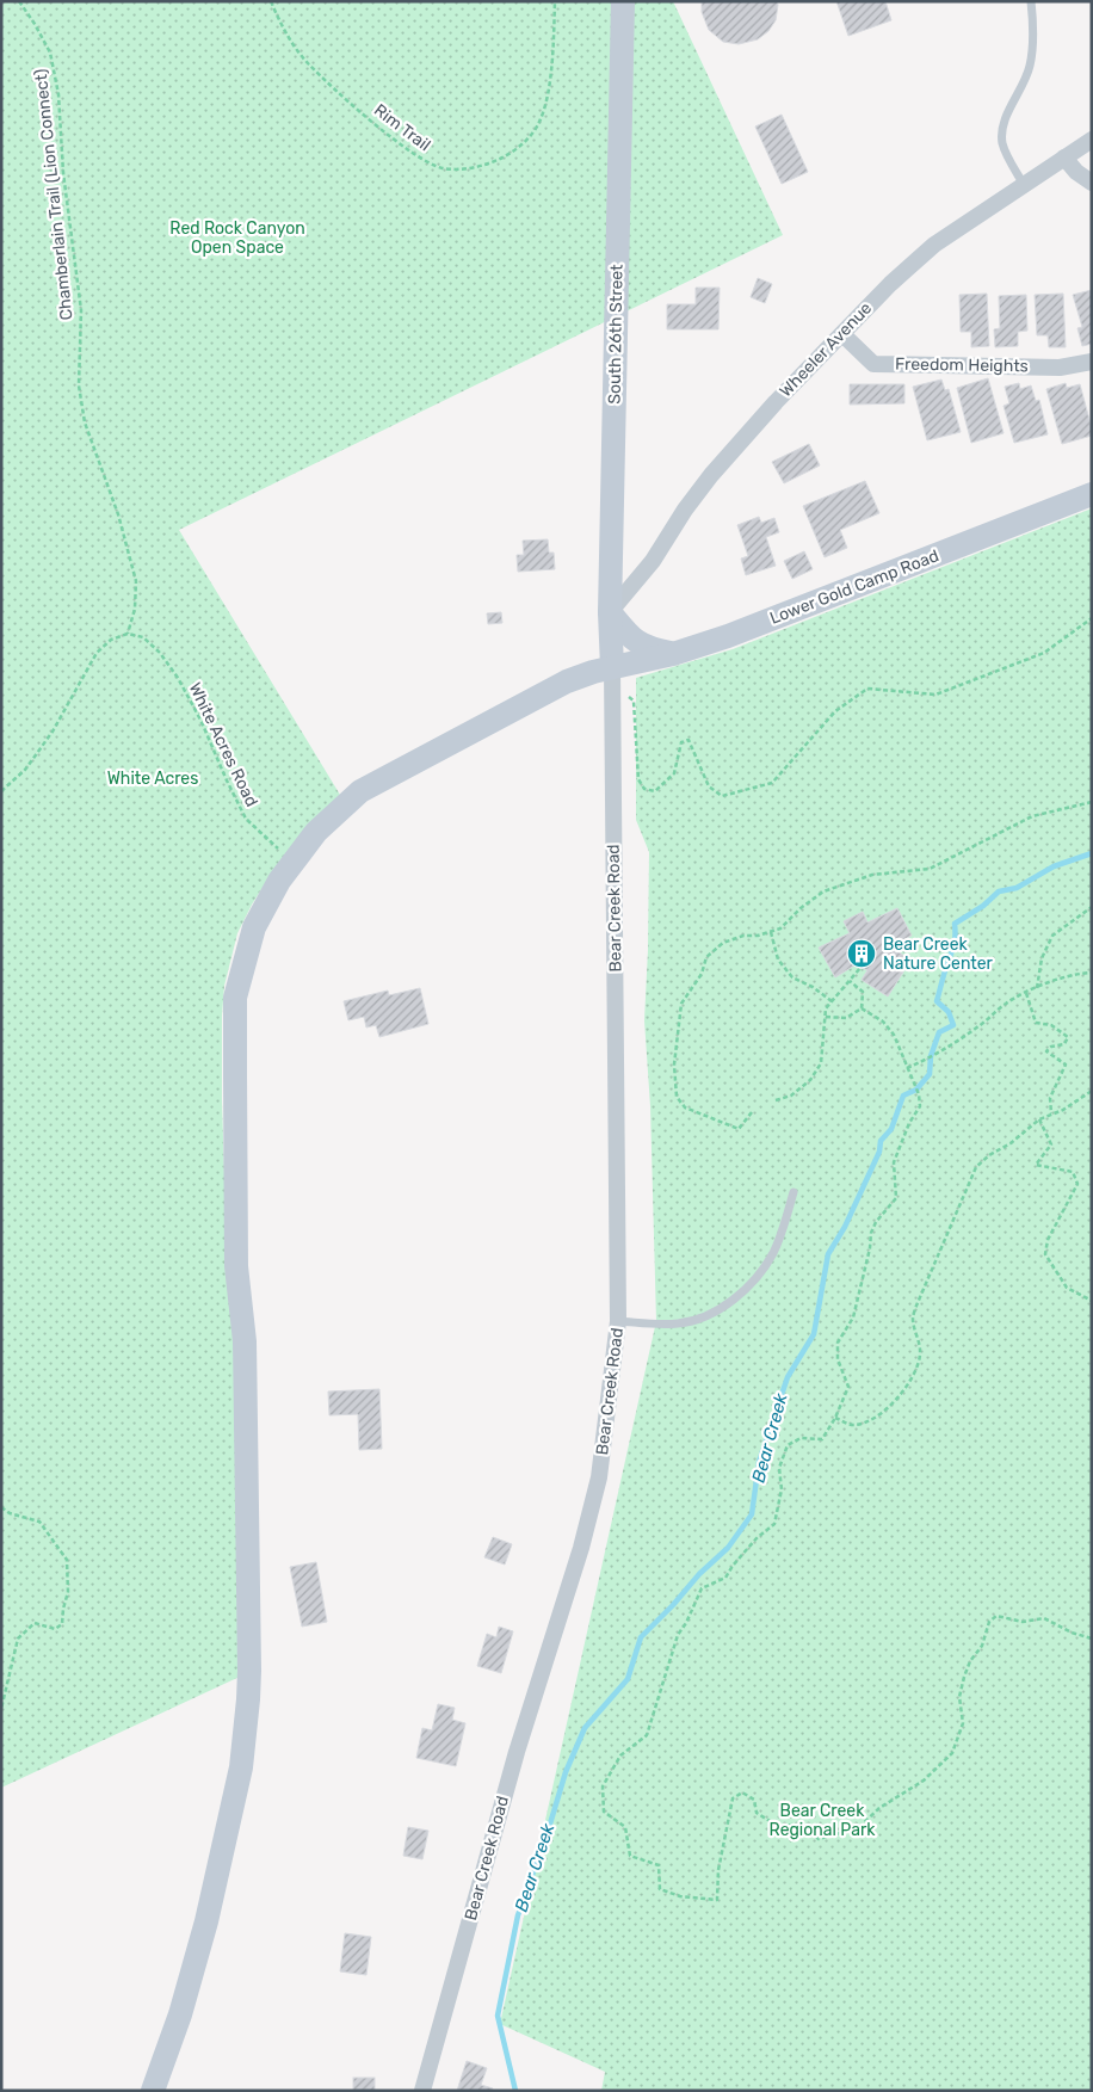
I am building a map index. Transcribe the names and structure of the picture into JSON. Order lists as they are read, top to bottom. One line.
{"streets":{"street":["South 26th Street","Wheeler Avenue","Freedom Heights","Lower Gold Camp Road","Bear Creek Road"],"path":["Rim Trail","Chamberlain Trail (Lion Connect)","White Acres Road"]},"crossings":[["Chamberlain Trail (Lion Connect)","White Acres Road"],["South 26th Street","Wheeler Avenue"],["South 26th Street","Lower Gold Camp Road"],["South 26th Street","Bear Creek Road"],["Wheeler Avenue","Freedom Heights"],["Lower Gold Camp Road","White Acres Road"],["Lower Gold Camp Road","Bear Creek Road"]],"water":["Bear Creek"],"parks":["Red Rock Canyon Open Space","White Acres","Bear Creek Regional Park"],"places":{"building":["Bear Creek Nature Center"]}}
